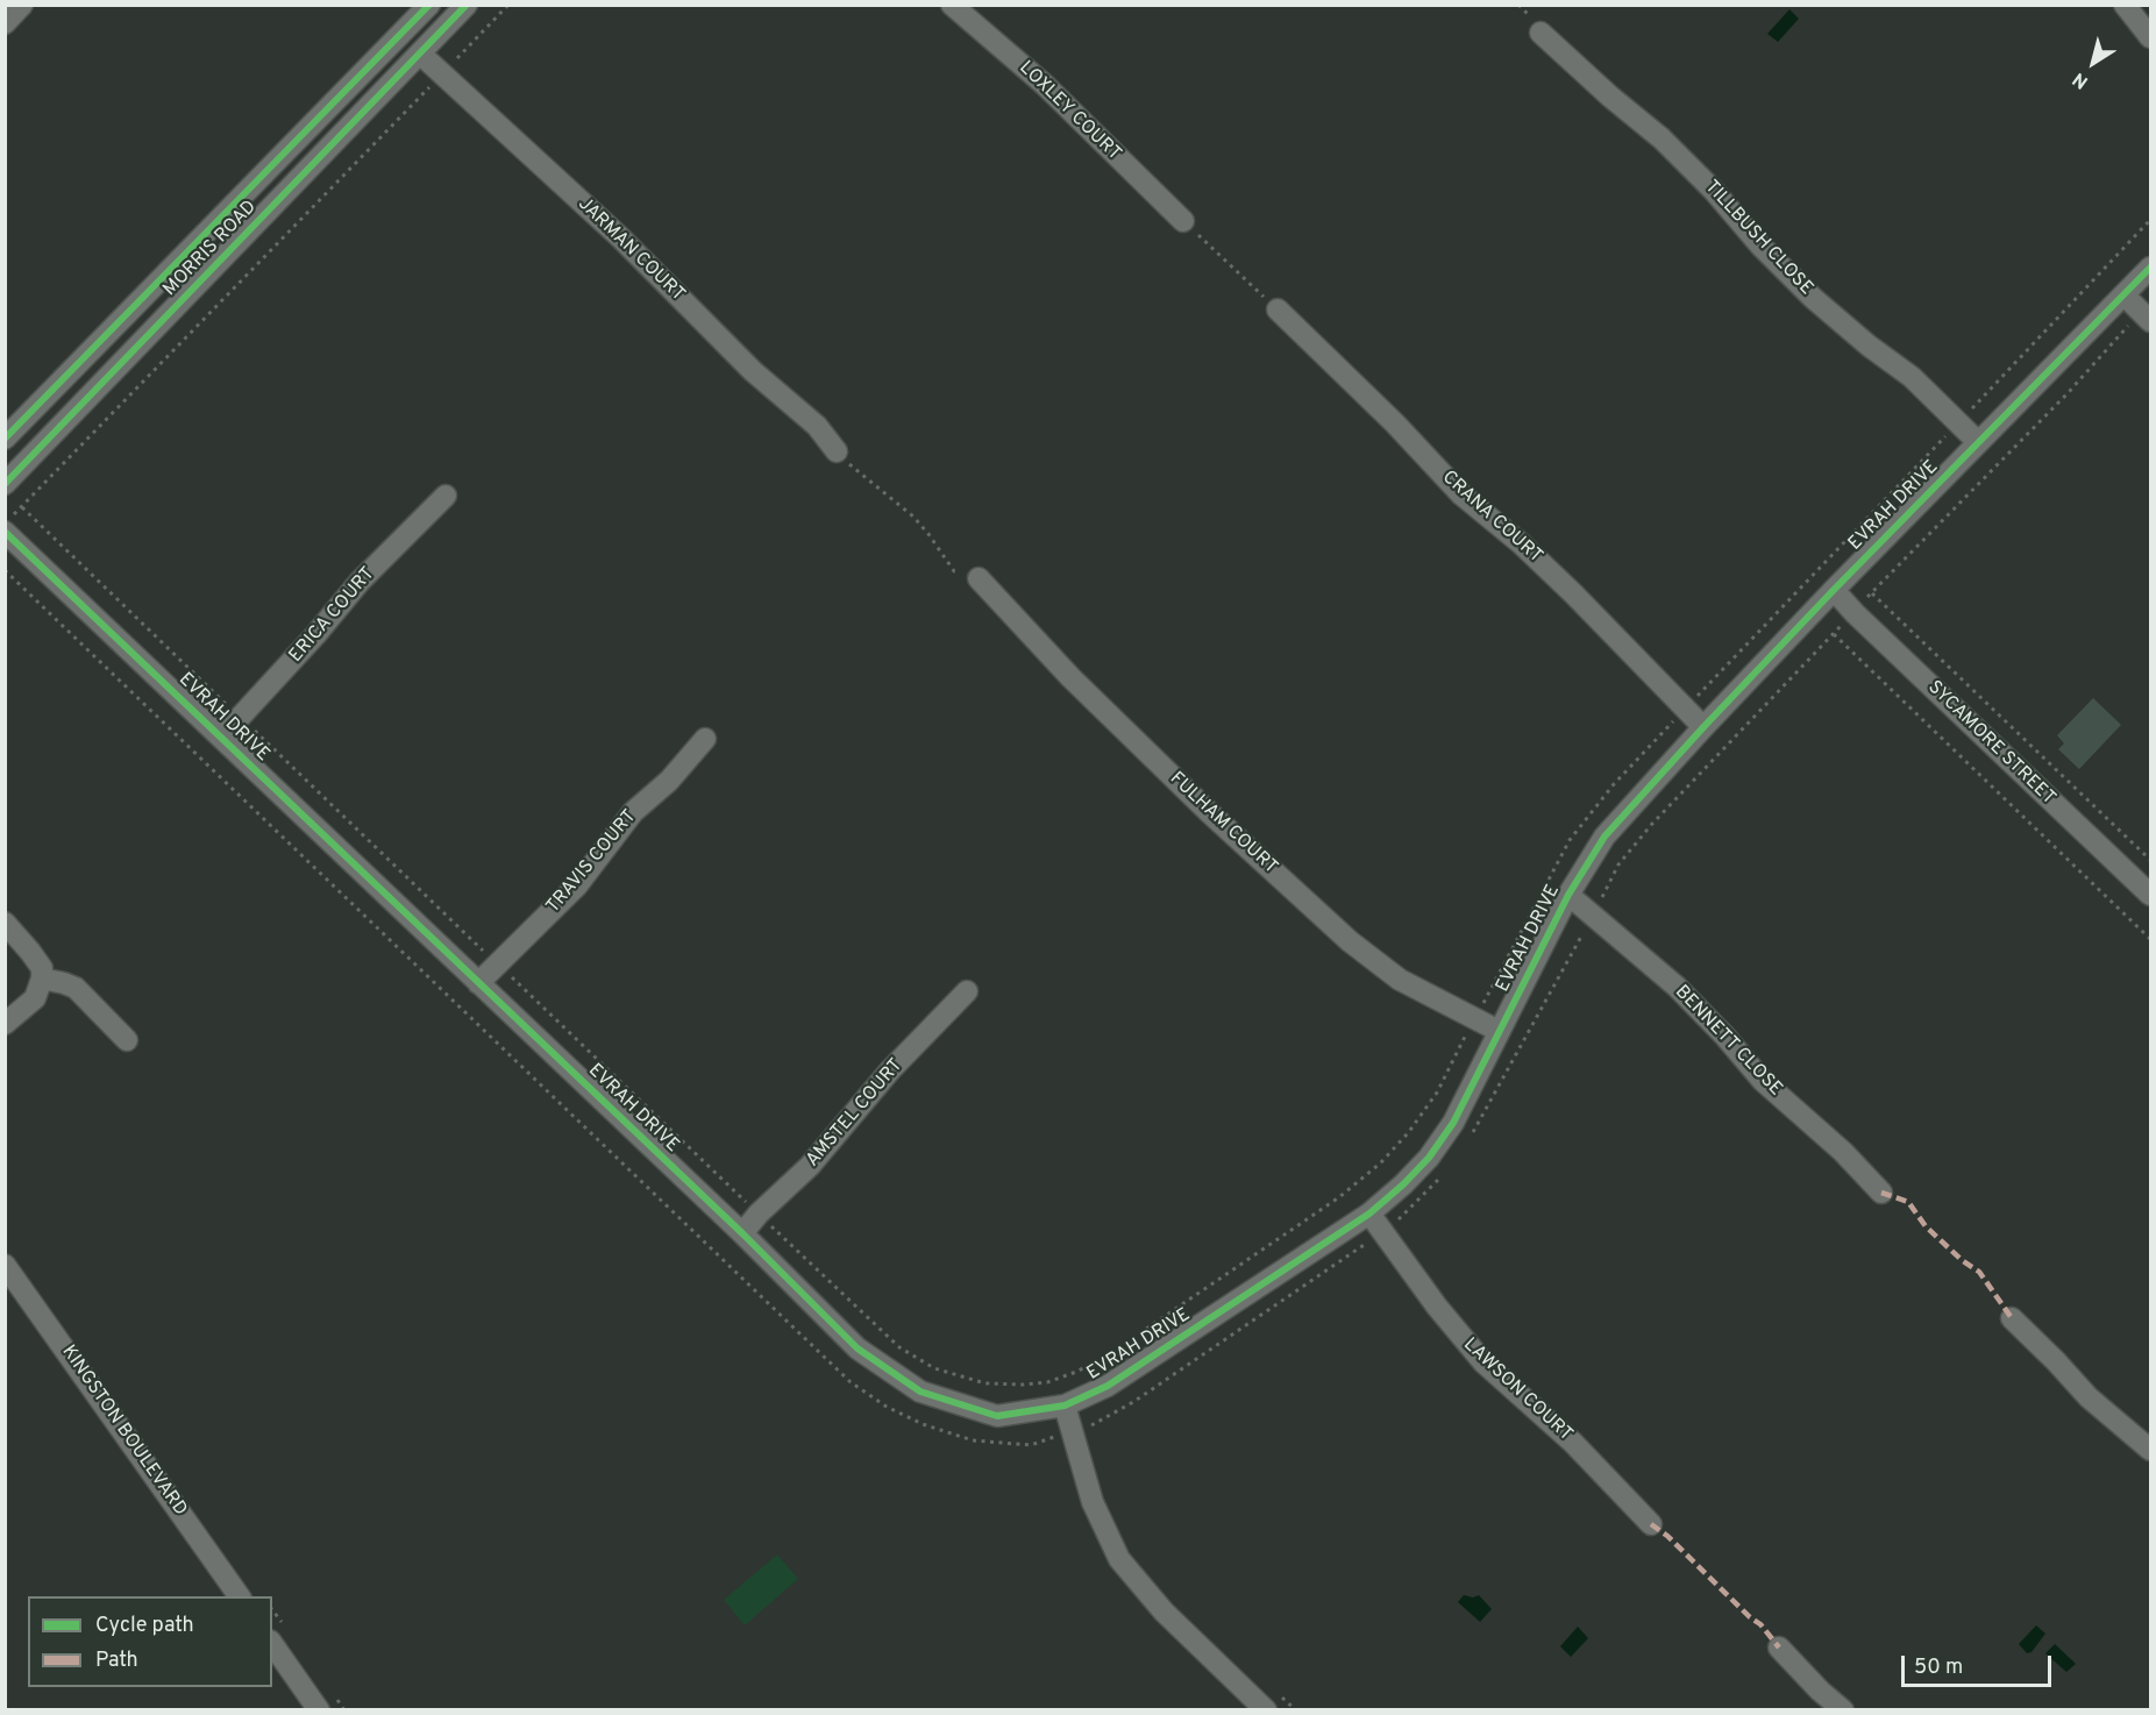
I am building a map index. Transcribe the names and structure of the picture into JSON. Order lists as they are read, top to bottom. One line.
{"streets":{"street":["LOXLEY COURT","TILLBUSH CLOSE","MORRIS ROAD","JARMAN COURT","EVRAH DRIVE","CRANA COURT","ERICA COURT","SYCAMORE STREET","FULHAM COURT","TRAVIS COURT","BENNETT CLOSE","AMSTEL COURT","LAWSON COURT","KINGSTON BOULEVARD"]},"crossings":[["TILLBUSH CLOSE","EVRAH DRIVE"],["MORRIS ROAD","JARMAN COURT"],["EVRAH DRIVE","CRANA COURT"],["EVRAH DRIVE","ERICA COURT"],["EVRAH DRIVE","SYCAMORE STREET"],["EVRAH DRIVE","FULHAM COURT"],["EVRAH DRIVE","TRAVIS COURT"],["EVRAH DRIVE","BENNETT CLOSE"],["EVRAH DRIVE","AMSTEL COURT"],["EVRAH DRIVE","LAWSON COURT"]],"legend":["Cycle path","Path"],"scale_bar":"50 m","north":"bottom left"}
